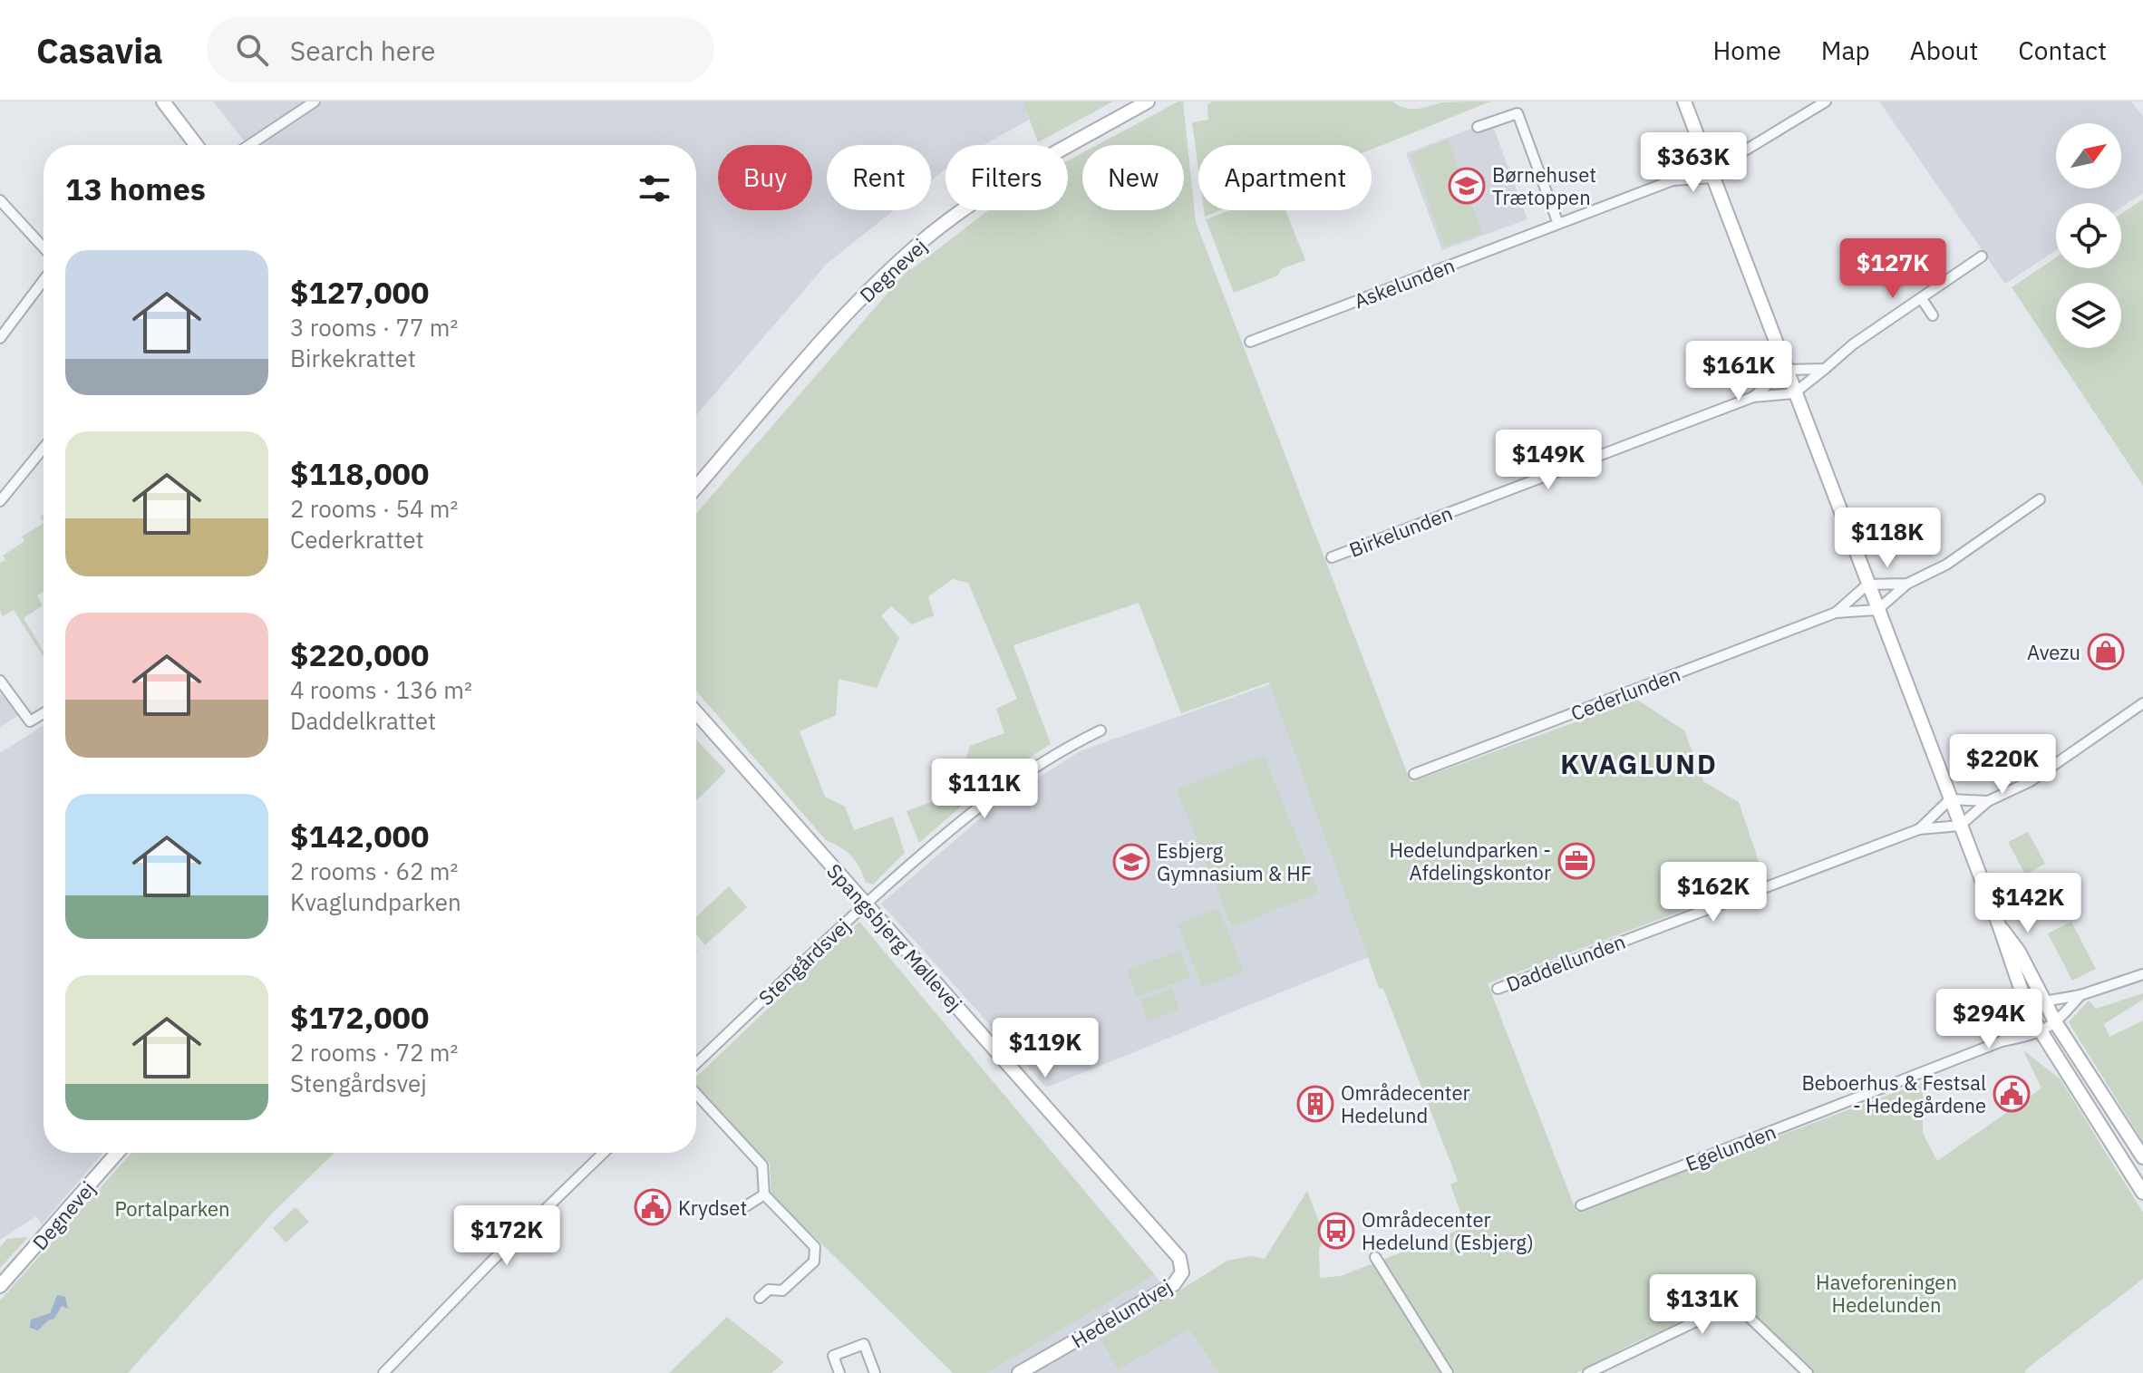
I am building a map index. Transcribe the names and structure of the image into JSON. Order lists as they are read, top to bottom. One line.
{"streets":{"street":["Degnevej","Askelunden","Birkelunden","Cederlunden","Spangsbjerg Møllevej","Stengårdsvej","Daddellunden","Egelunden","Hedelundvej"]},"crossings":[["Spangsbjerg Møllevej","Stengårdsvej"],["Spangsbjerg Møllevej","Hedelundvej"]],"districts":["KVAGLUND"],"parks":["Portalparken","Haveforeningen Hedelunden"],"places":{"school or university":["Børnehuset Trætoppen","Esbjerg Gymnasium & HF"],"shop":["Avezu"],"office":["Hedelundparken - Afdelingskontor"],"public building":["Beboerhus & Festsal - Hedegårdene","Krydset"],"building":["Områdecenter Hedelund"],"bus stop":["Områdecenter Hedelund (Esbjerg)"]},"north":"top right","page":{"header":"Casavia","search":"Search here","nav":["Home","Map","About","Contact"],"price":["$363K","$127K","$161K","$149K","$118K","$220K","$111K","$162K","$142K","$294K","$119K","$172K","$131K"],"chip":["Buy","Rent","Filters","New","Apartment"],"heading":"13 homes","list":[{"name":"$127,000","note":"3 rooms · 77 m² · Birkekrattet"},{"name":"$118,000","note":"2 rooms · 54 m² · Cederkrattet"},{"name":"$220,000","note":"4 rooms · 136 m² · Daddelkrattet"},{"name":"$142,000","note":"2 rooms · 62 m² · Kvaglundparken"},{"name":"$172,000","note":"2 rooms · 72 m² · Stengårdsvej"}]}}
